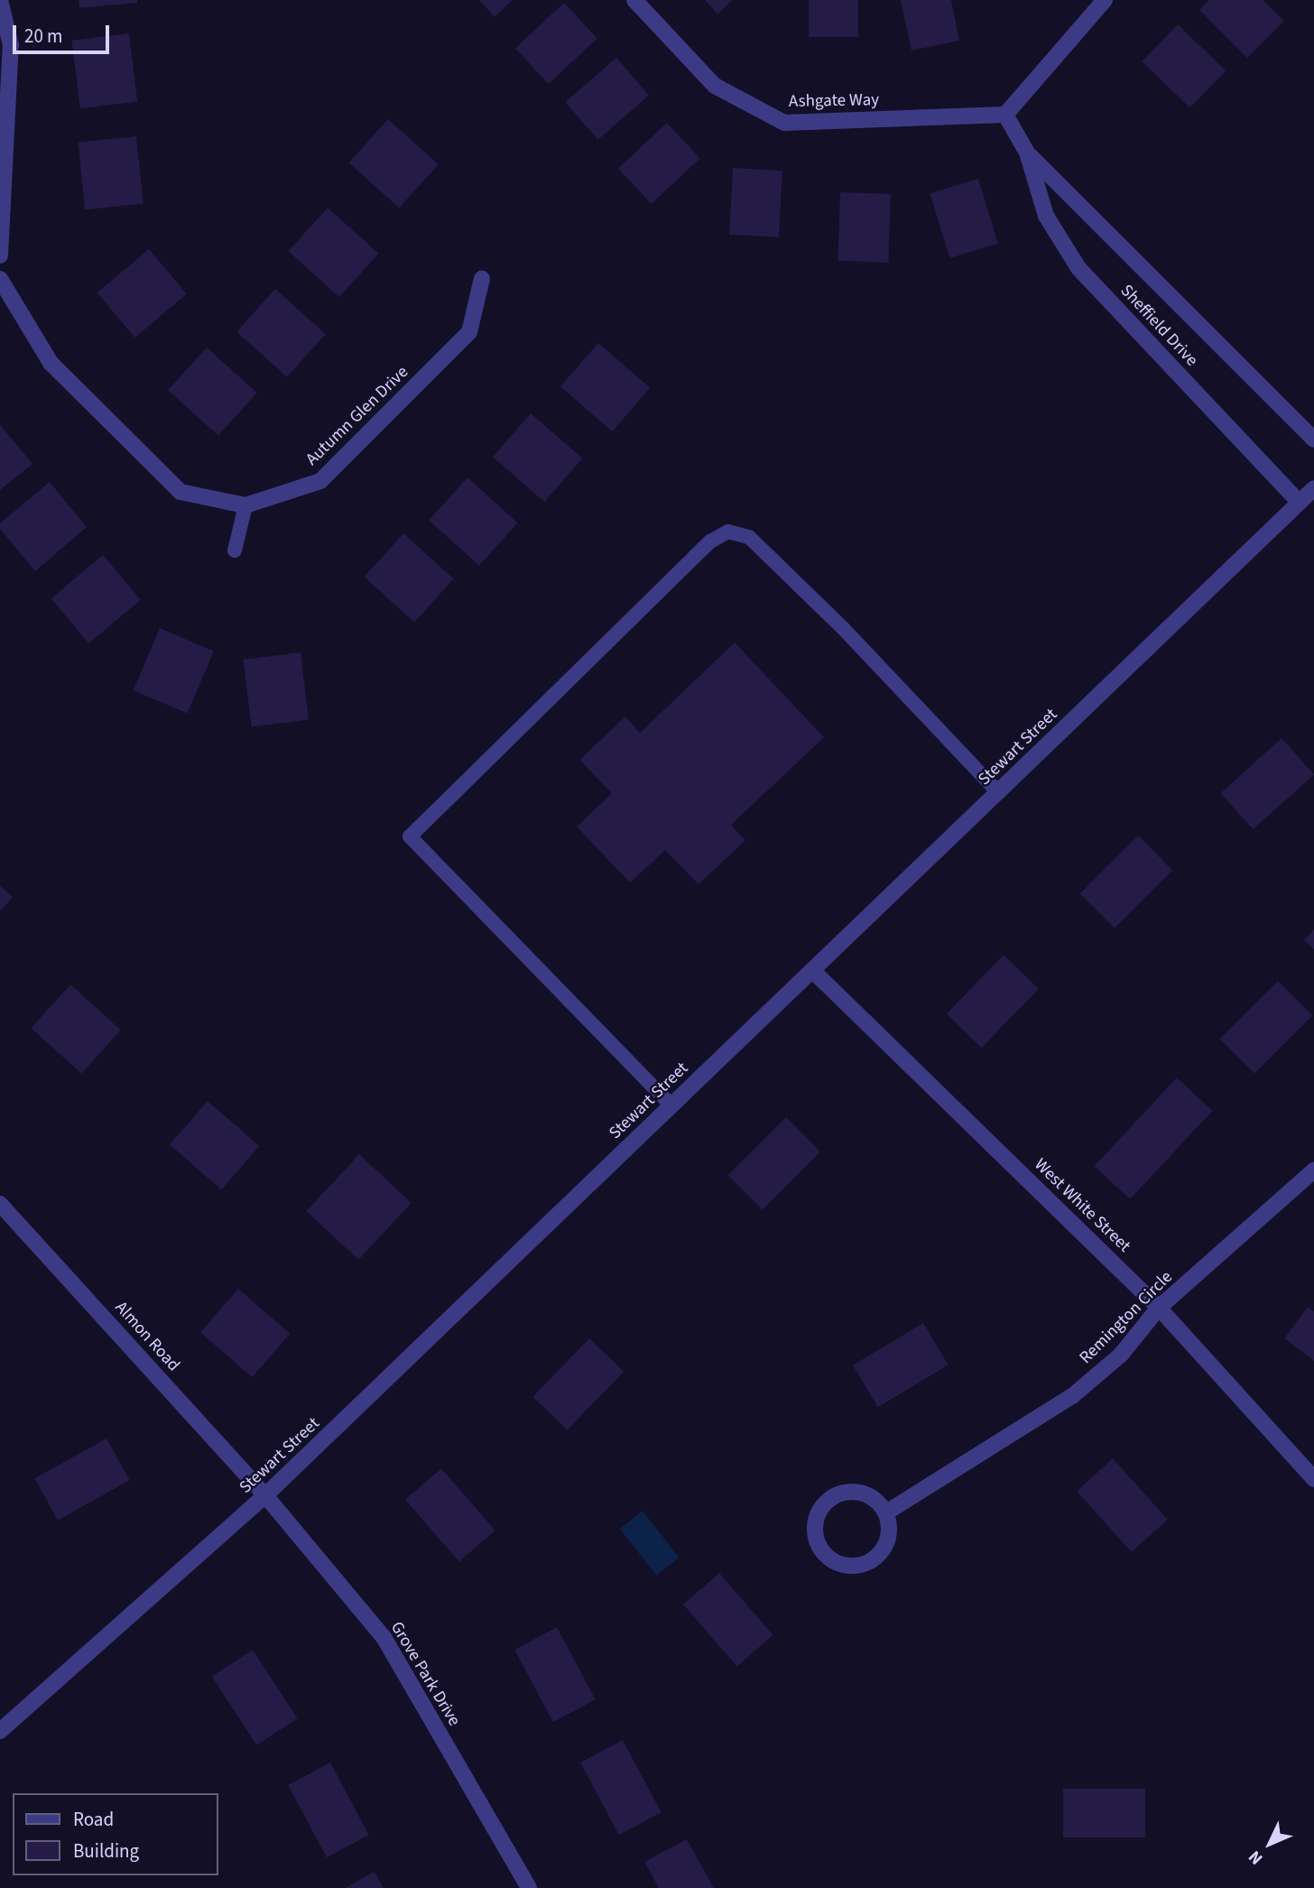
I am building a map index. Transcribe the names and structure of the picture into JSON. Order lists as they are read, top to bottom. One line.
{"streets":{"street":["Ashgate Way","Sheffield Drive","Autumn Glen Drive","Stewart Street","West White Street","Remington Circle","Almon Road","Grove Park Drive"]},"crossings":[["Ashgate Way","Sheffield Drive"],["Sheffield Drive","Stewart Street"],["Stewart Street","West White Street"],["Stewart Street","Almon Road"],["Stewart Street","Grove Park Drive"],["West White Street","Remington Circle"],["Almon Road","Grove Park Drive"]],"legend":["Road","Building"],"scale_bar":"20 m","north":"bottom left"}
